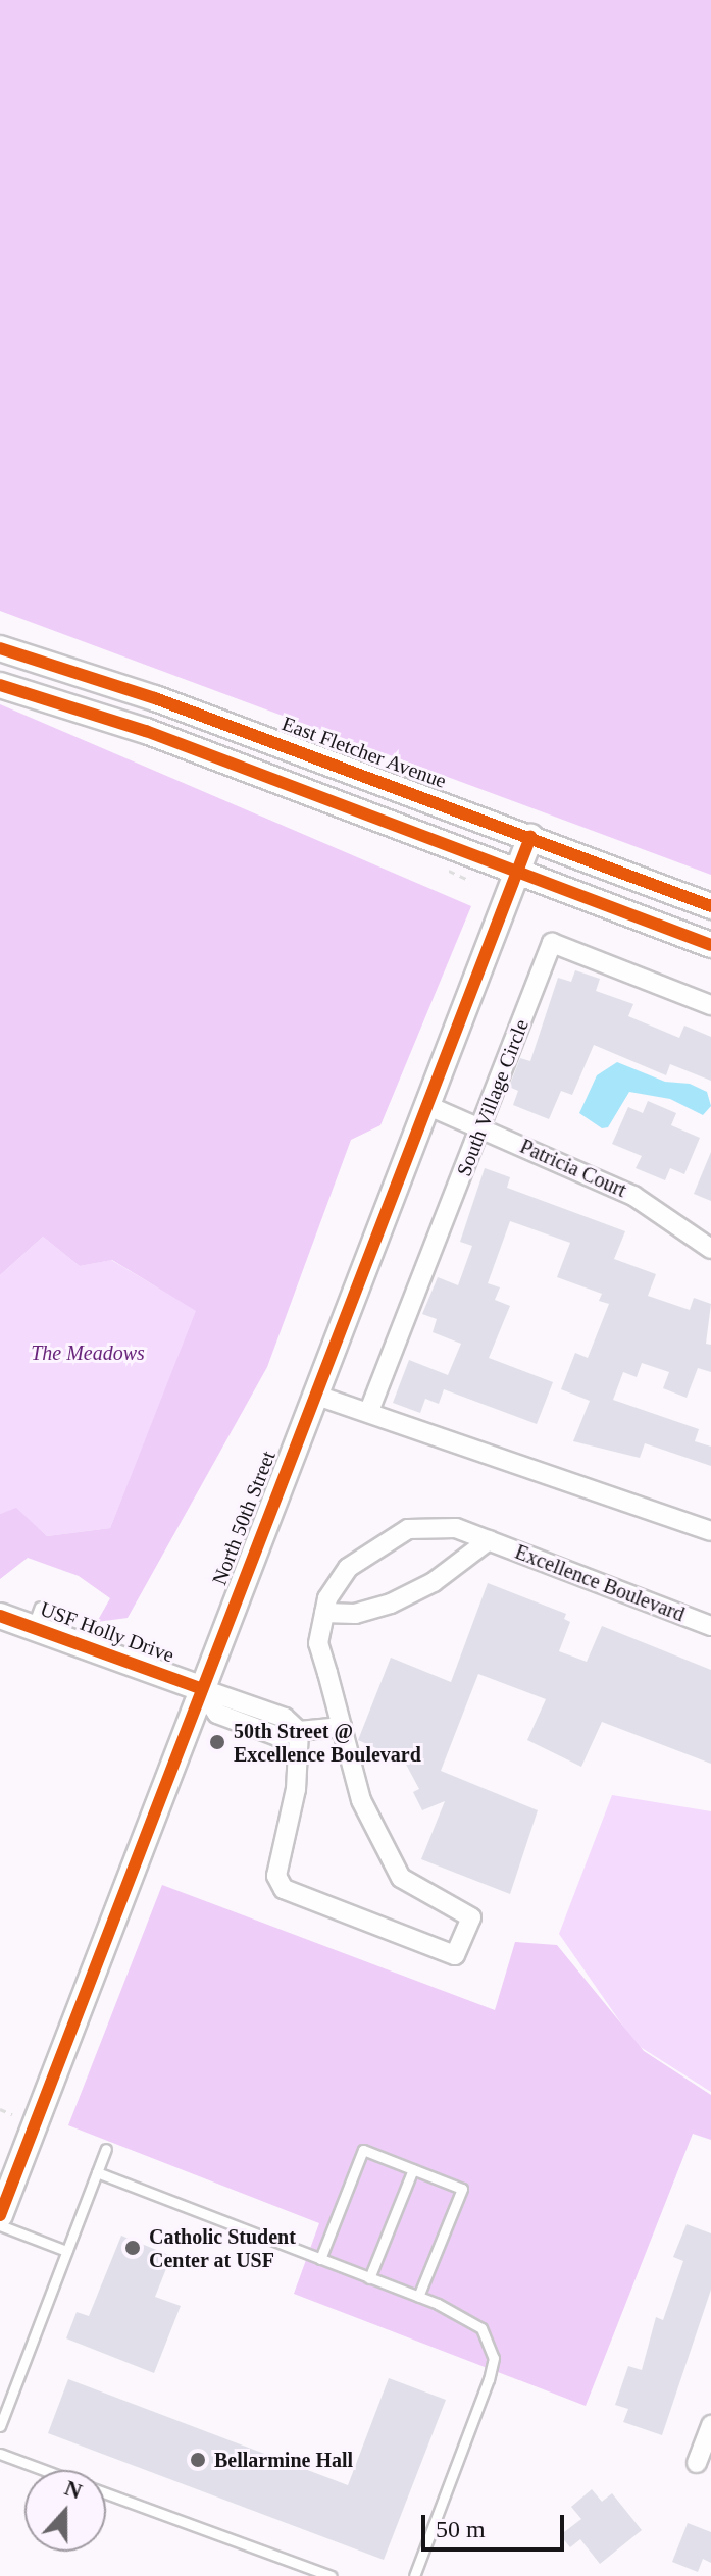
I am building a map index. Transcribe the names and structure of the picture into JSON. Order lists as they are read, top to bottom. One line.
{"streets":{"street":["East Fletcher Avenue","South Village Circle","Patricia Court","North 50th Street","Excellence Boulevard","USF Holly Drive"]},"crossings":[["East Fletcher Avenue","North 50th Street"],["South Village Circle","Patricia Court"],["Patricia Court","North 50th Street"],["North 50th Street","USF Holly Drive"]],"parks":["The Meadows"],"places":["50th Street @ Excellence Boulevard","Catholic Student Center at USF","Bellarmine Hall"],"scale_bar":"50 m","north":"top"}
